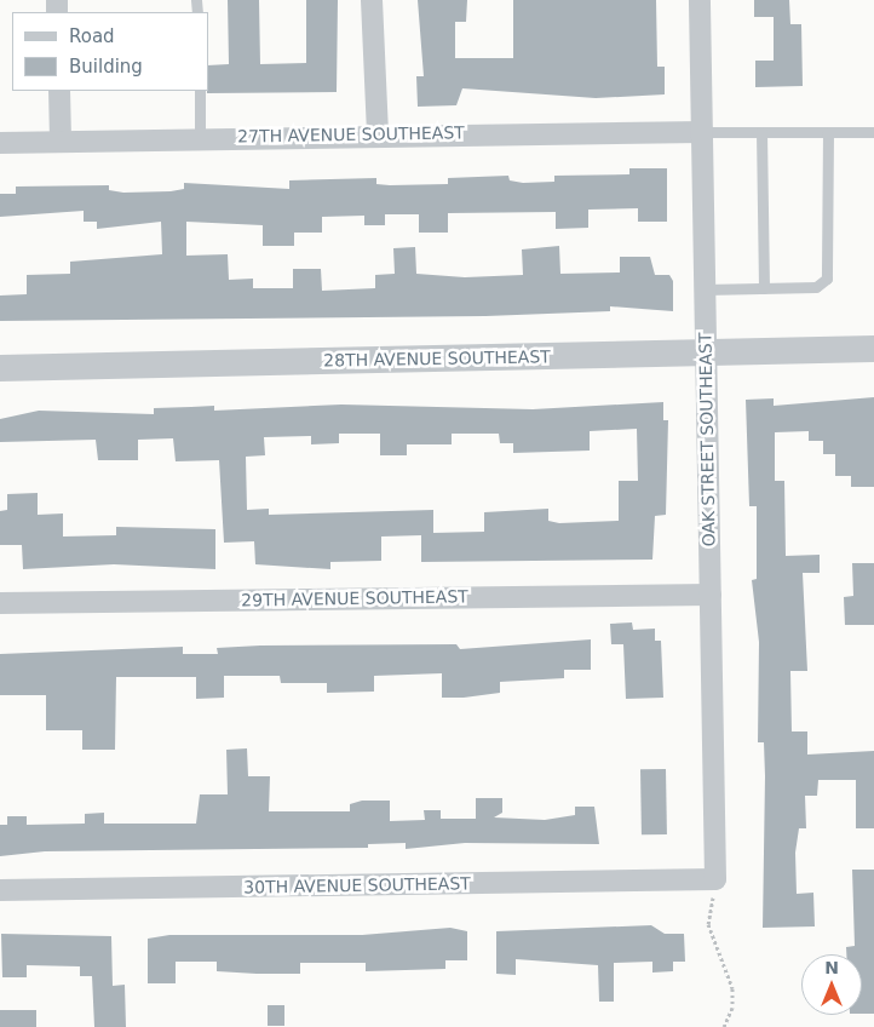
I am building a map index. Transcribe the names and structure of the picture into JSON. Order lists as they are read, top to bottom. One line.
{"streets":{"street":["27TH AVENUE SOUTHEAST","28TH AVENUE SOUTHEAST","OAK STREET SOUTHEAST","29TH AVENUE SOUTHEAST","30TH AVENUE SOUTHEAST"]},"crossings":[["27TH AVENUE SOUTHEAST","OAK STREET SOUTHEAST"],["28TH AVENUE SOUTHEAST","OAK STREET SOUTHEAST"],["OAK STREET SOUTHEAST","29TH AVENUE SOUTHEAST"],["OAK STREET SOUTHEAST","30TH AVENUE SOUTHEAST"]],"legend":["Road","Building"],"north":"top"}
